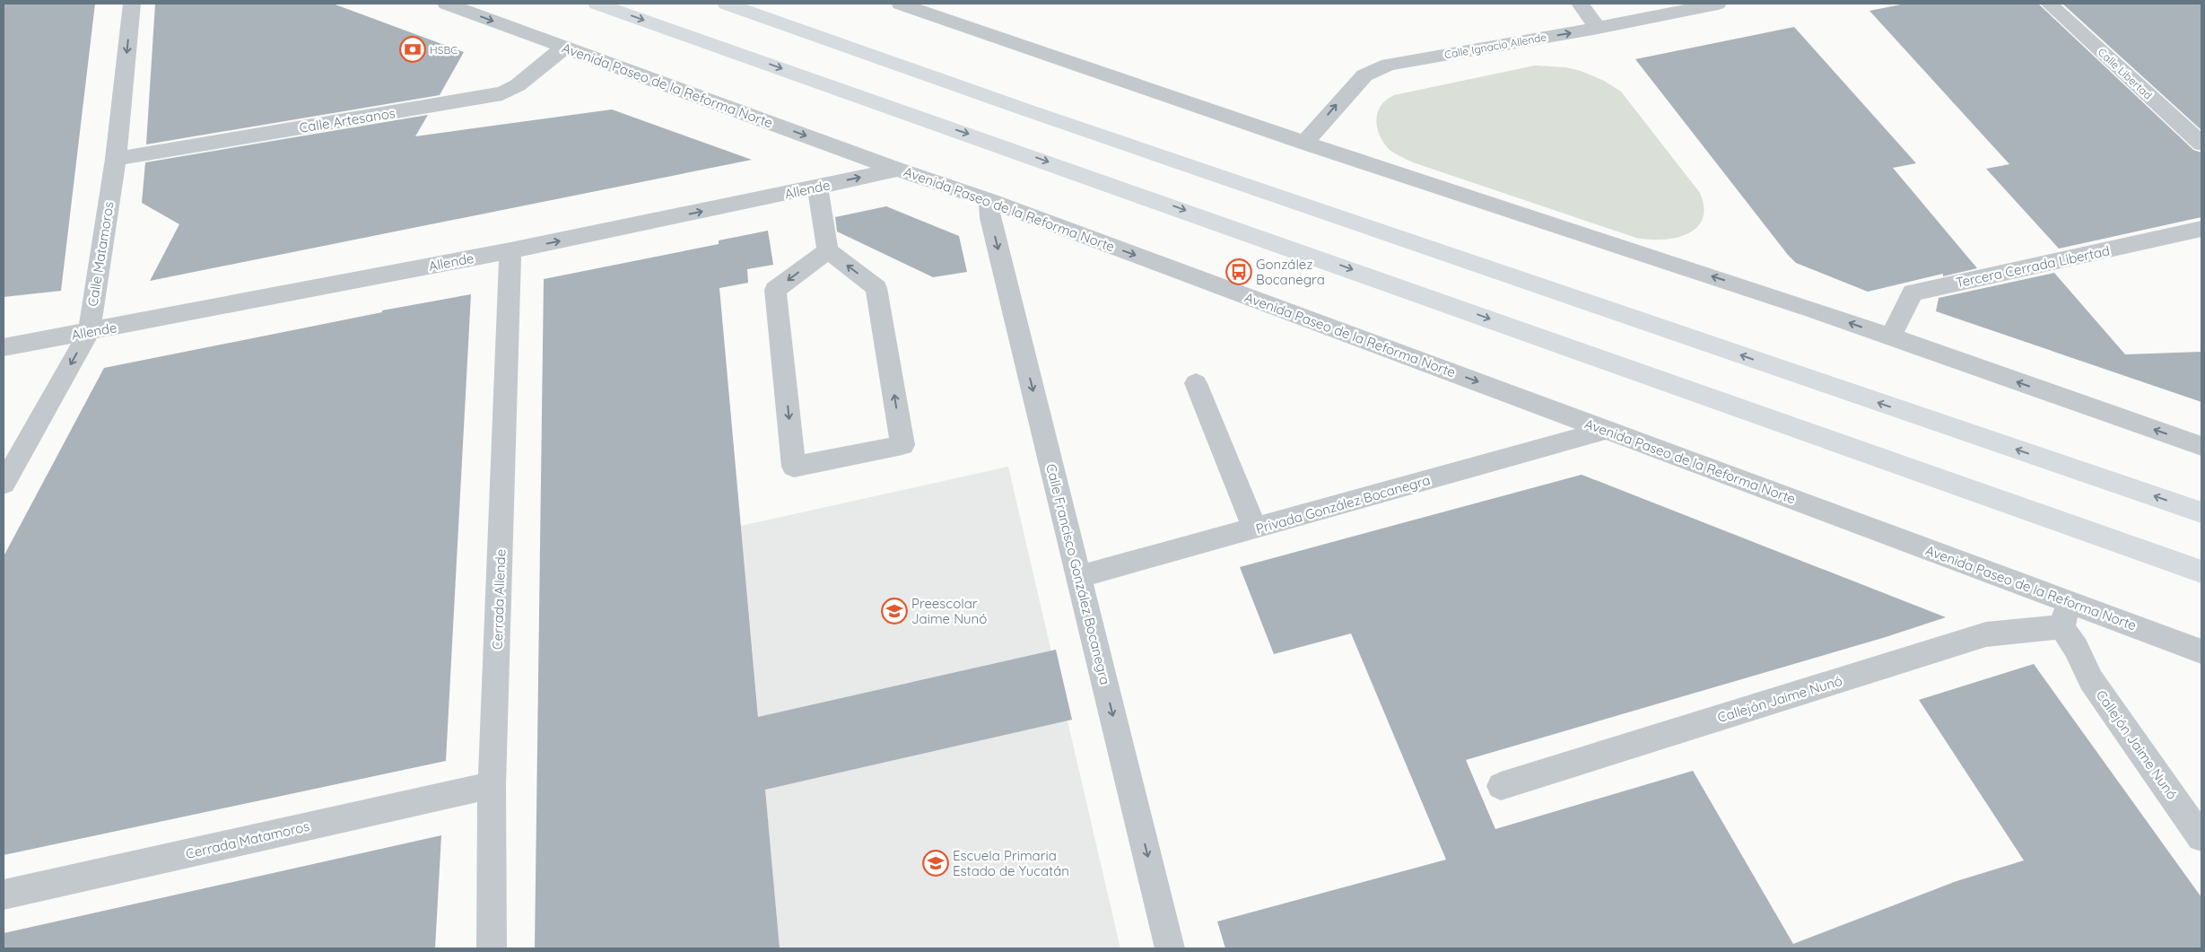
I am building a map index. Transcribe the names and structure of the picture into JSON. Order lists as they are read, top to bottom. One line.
{"streets":{"street":["Calle Ignacio Allende","Calle Libertad","Avenida Paseo de la Reforma Norte","Calle Artesanos","Allende","Calle Matamoros","Tercera Cerrada Libertad","Privada González Bocanegra","Calle Francisco González Bocanegra","Cerrada Allende","Callejón Jaime Nunó","Cerrada Matamoros"]},"crossings":[["Avenida Paseo de la Reforma Norte","Calle Artesanos"],["Avenida Paseo de la Reforma Norte","Allende"],["Avenida Paseo de la Reforma Norte","Privada González Bocanegra"],["Avenida Paseo de la Reforma Norte","Calle Francisco González Bocanegra"],["Avenida Paseo de la Reforma Norte","Callejón Jaime Nunó"],["Calle Artesanos","Calle Matamoros"],["Allende","Calle Matamoros"],["Allende","Cerrada Allende"],["Privada González Bocanegra","Calle Francisco González Bocanegra"],["Cerrada Allende","Cerrada Matamoros"]],"one_way":["Calle Ignacio Allende","Allende","Calle Matamoros","Calle Francisco González Bocanegra"],"places":{"bank":["HSBC"],"bus stop":["González Bocanegra"],"school or university":["Preescolar Jaime Nunó","Escuela Primaria Estado de Yucatán"]}}
